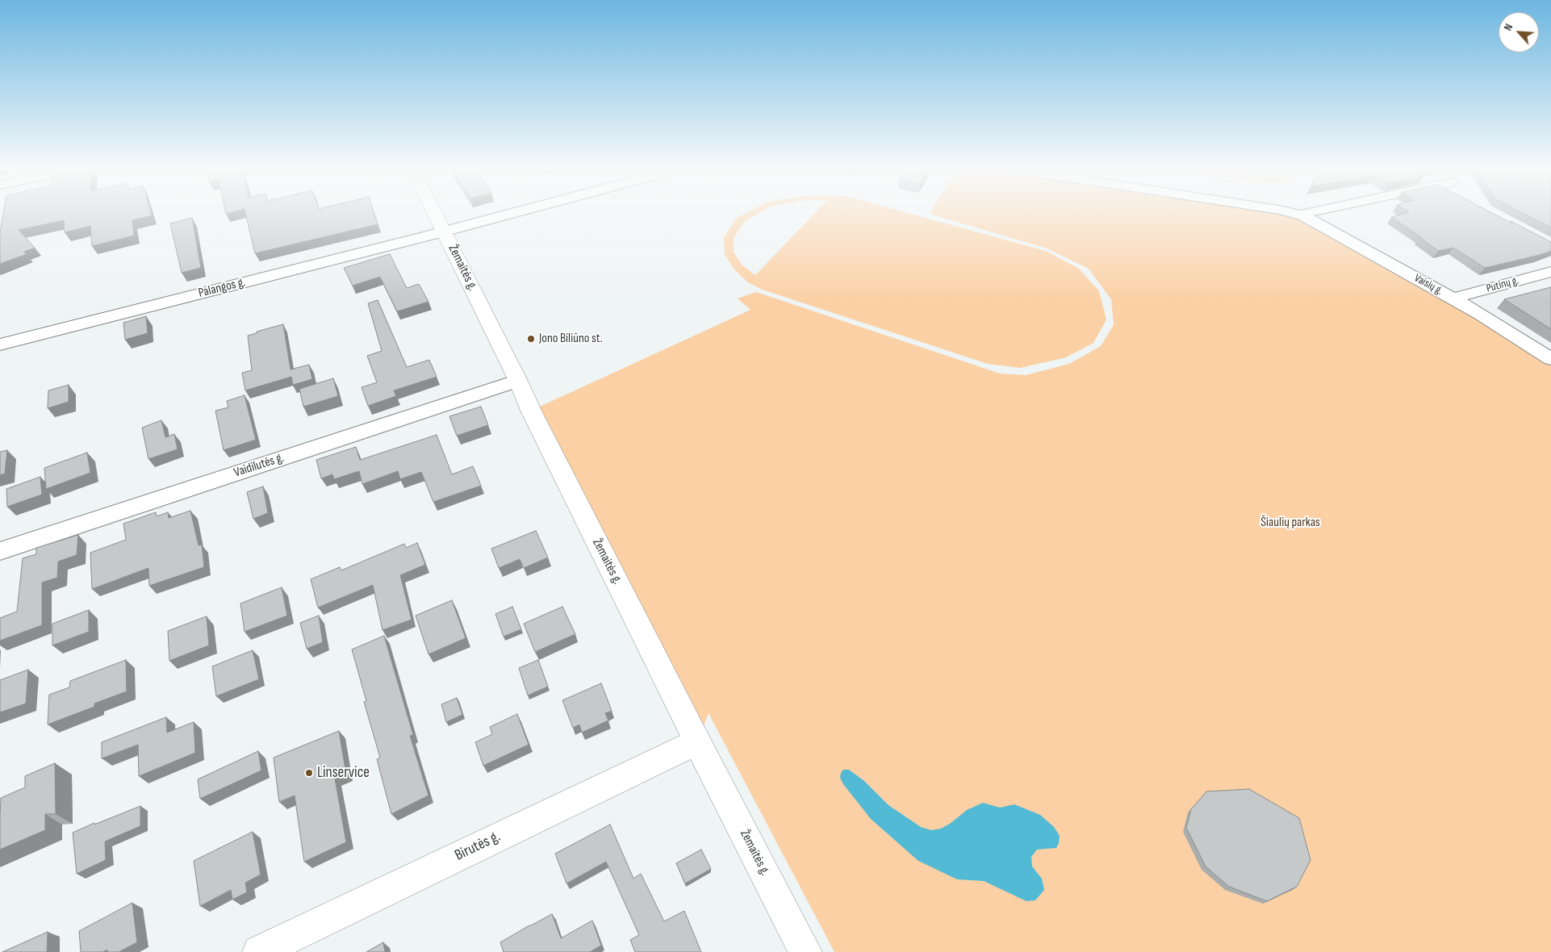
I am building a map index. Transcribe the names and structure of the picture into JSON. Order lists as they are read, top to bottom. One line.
{"streets":{"main road":["Žemaitės g.","Birutės g."],"street":["Vaisių g.","Putinų g.","Palangos g.","Vaidilutės g."]},"crossings":[["Žemaitės g.","Palangos g."],["Žemaitės g.","Vaidilutės g."],["Žemaitės g.","Birutės g."],["Vaisių g.","Putinų g."]],"parks":["Šiaulių parkas"],"places":["Jono Biliūno st.","Linservice"],"north":"top left"}
